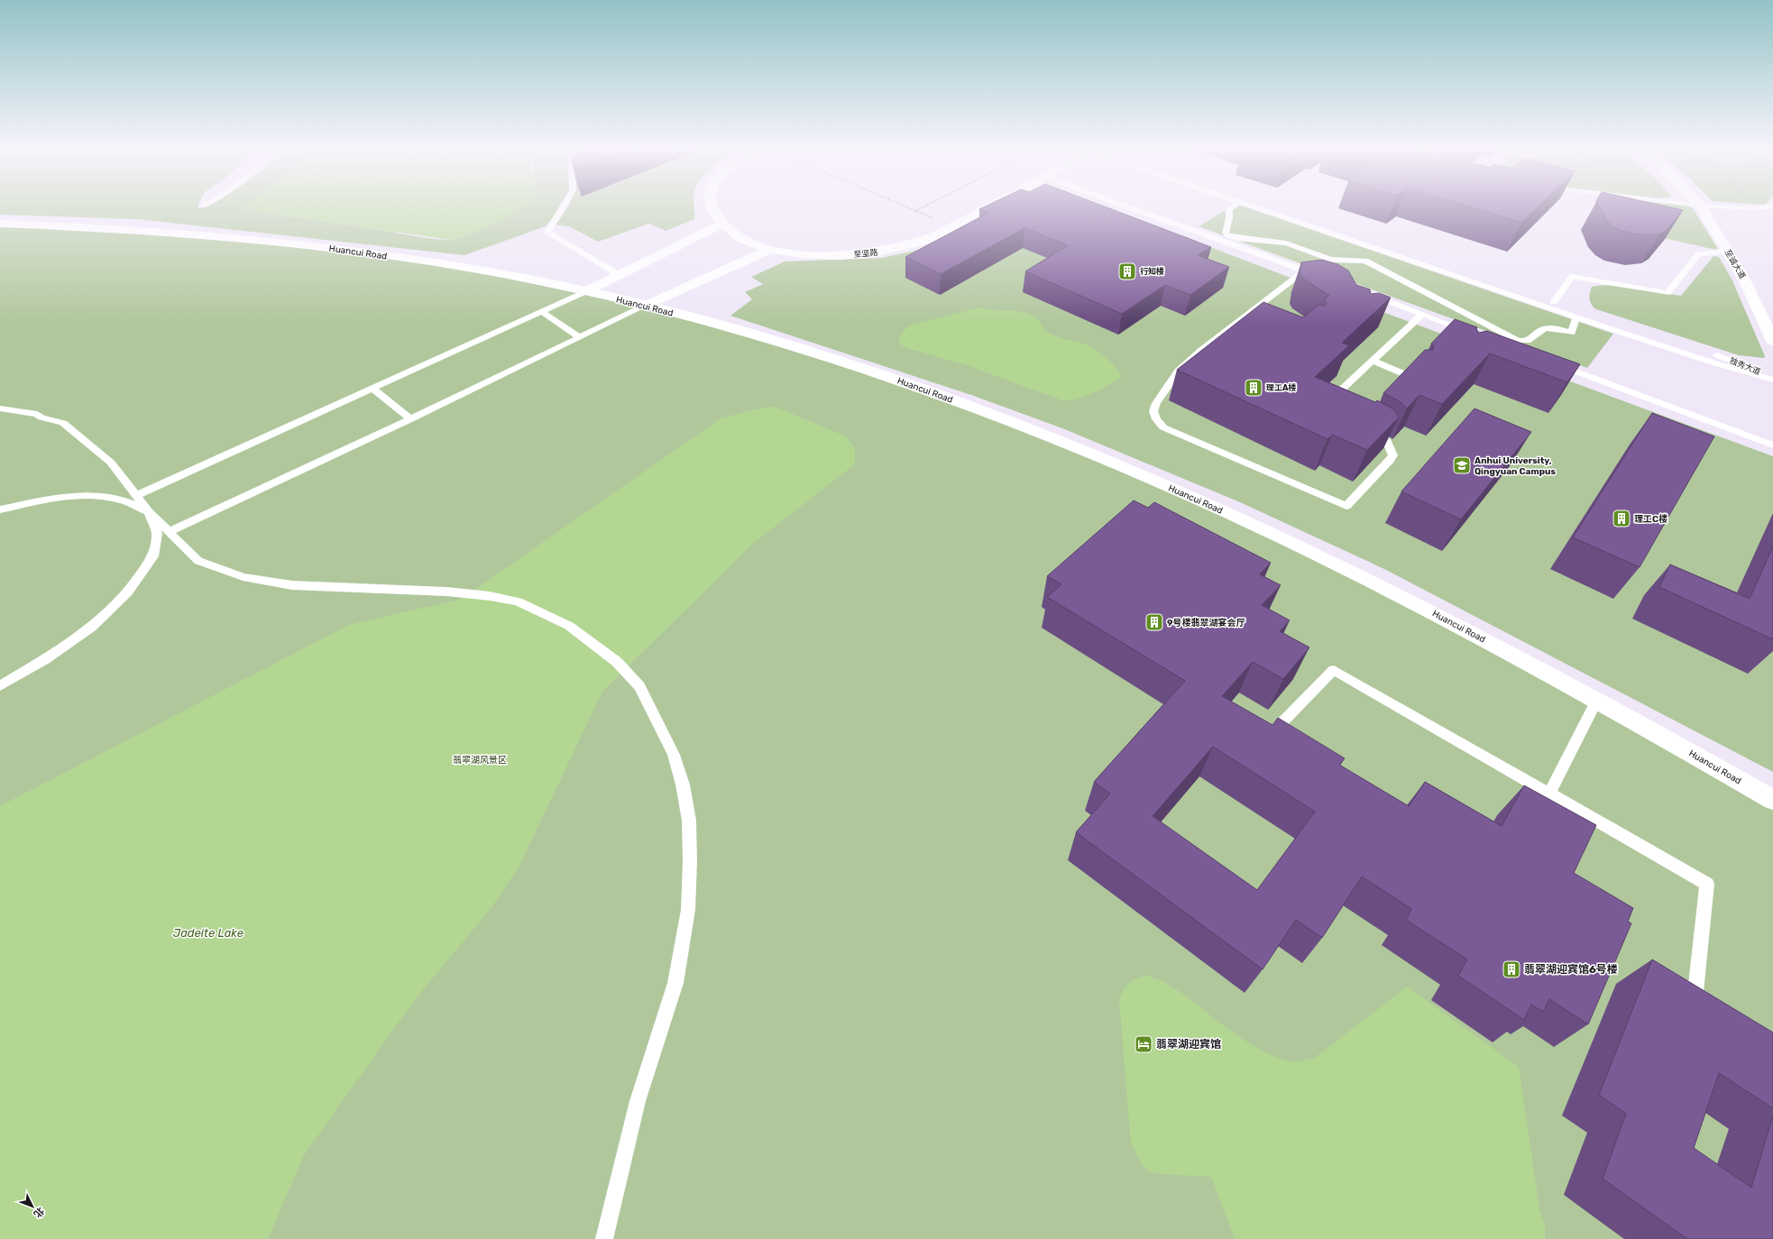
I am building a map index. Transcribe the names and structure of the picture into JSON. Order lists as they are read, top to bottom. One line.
{"streets":{"street":["Huancui Road","至坚路","至诚大道"],"lane":["独秀大道"]},"water":["Jadeite Lake"],"parks":["翡翠湖风景区"],"places":{"building":["行知楼","理工A楼","理工C楼","9号楼翡翠湖宴会厅","翡翠湖迎宾馆6号楼"],"school or university":["Anhui University, Qingyuan Campus"],"hotel":["翡翠湖迎宾馆"]},"north":"bottom right"}
